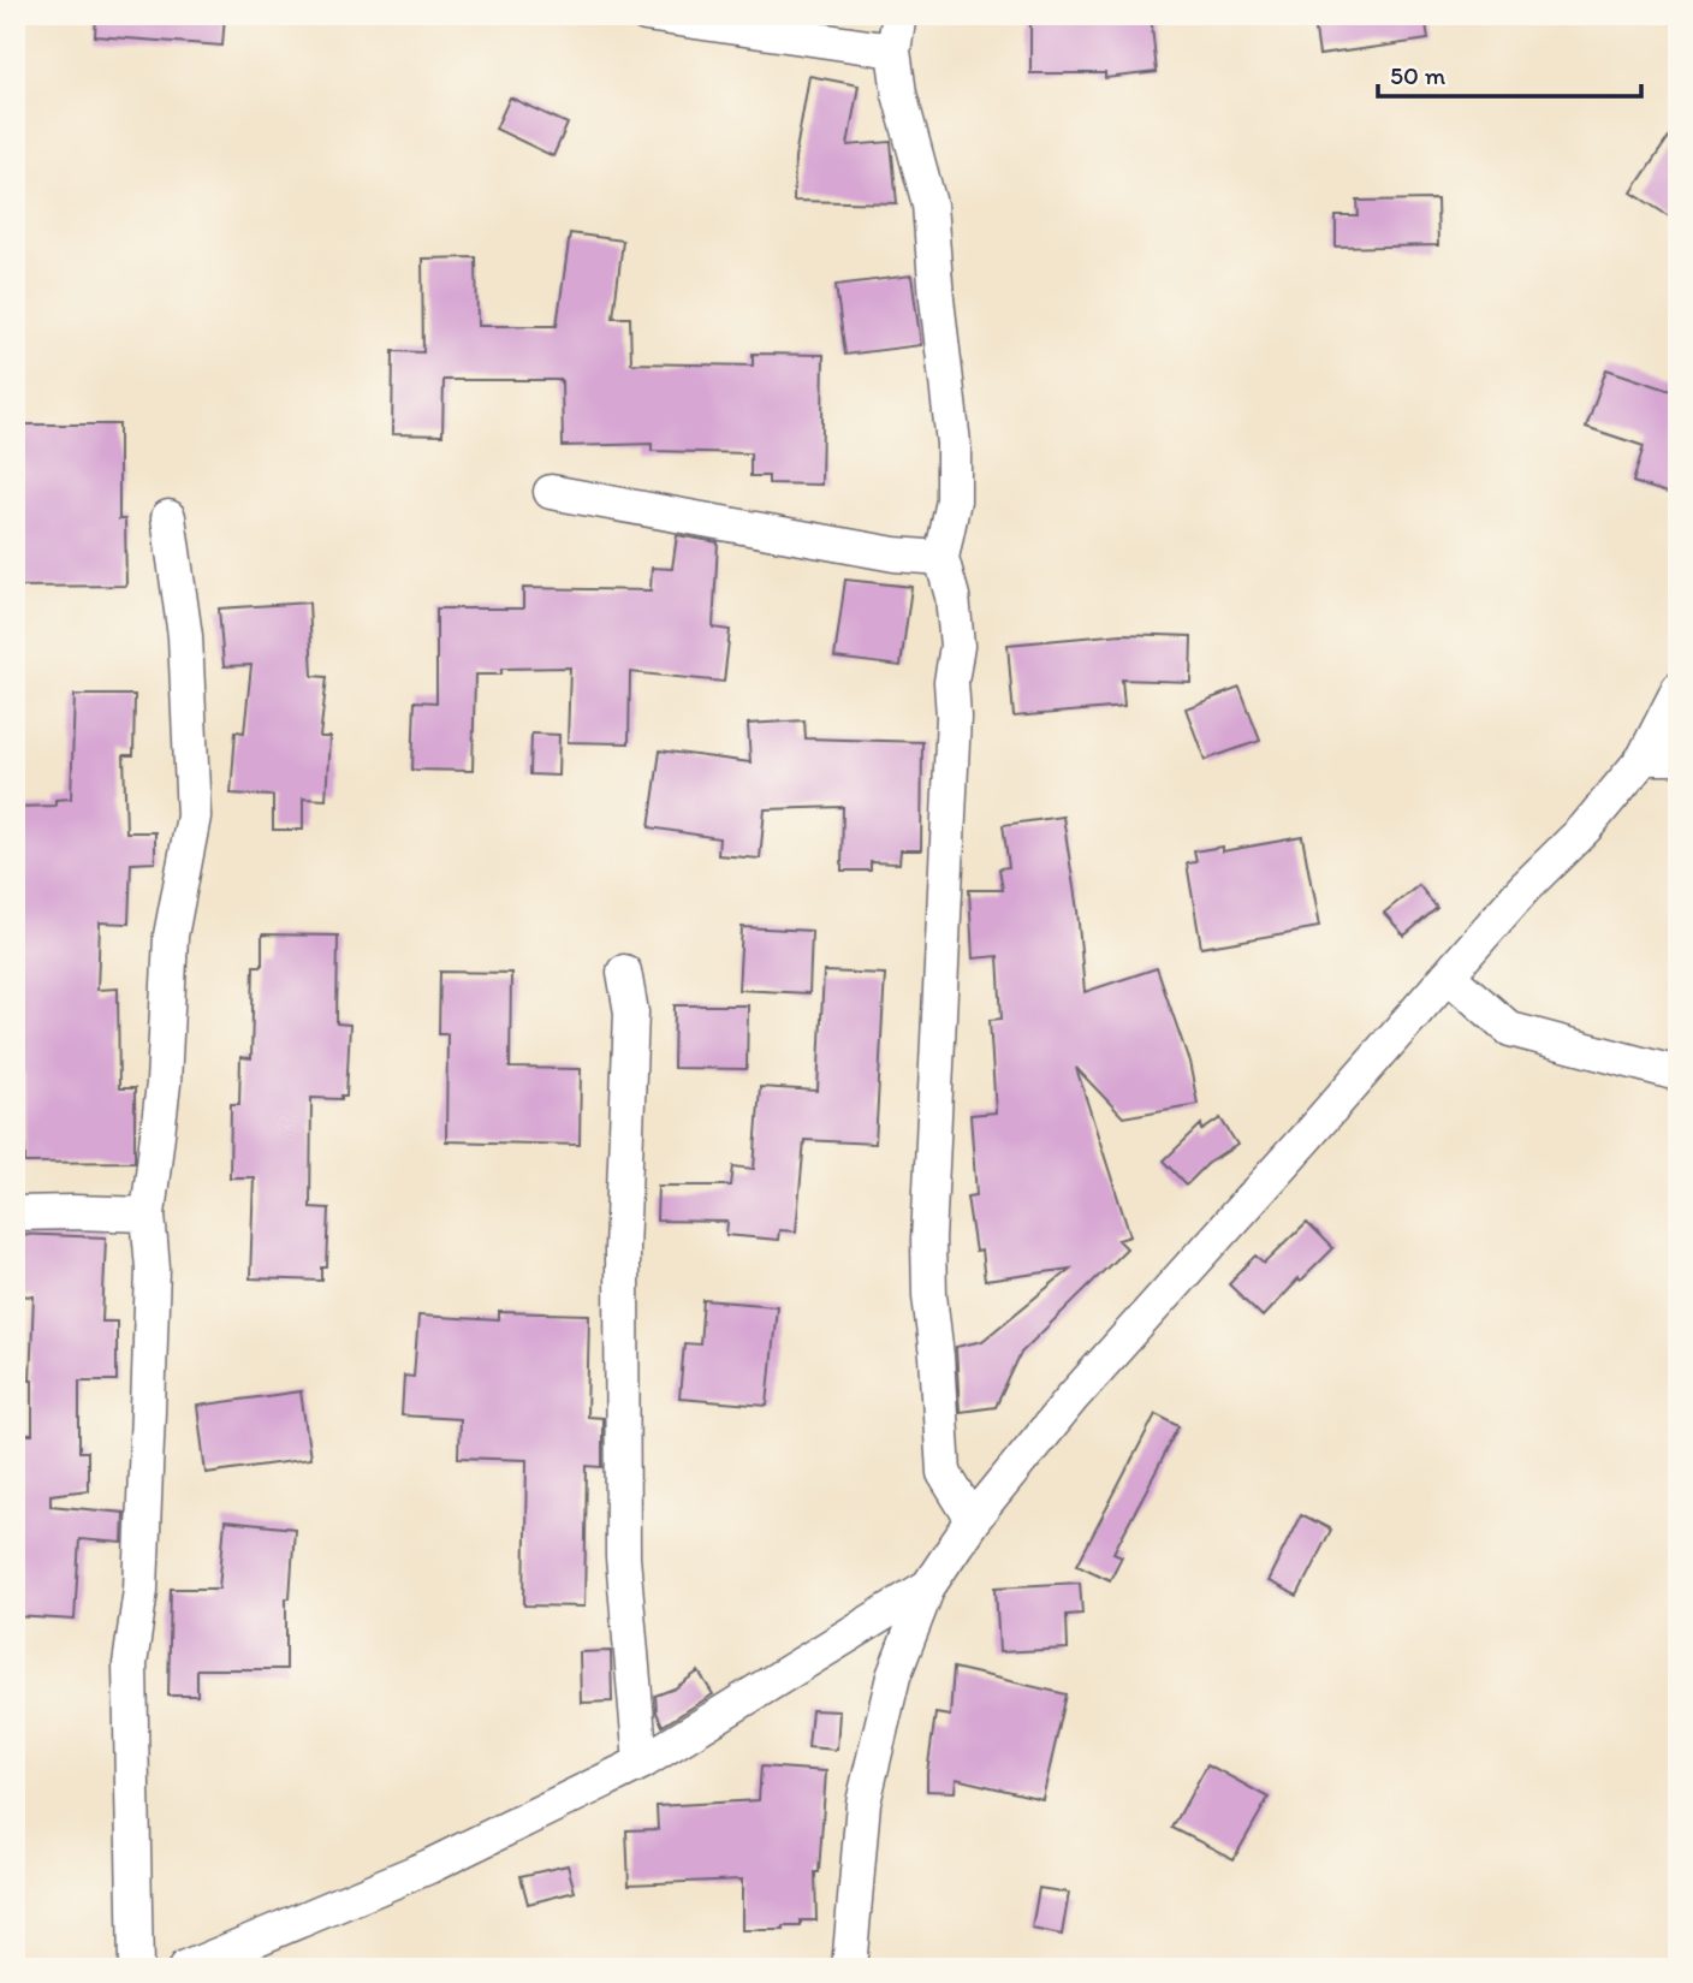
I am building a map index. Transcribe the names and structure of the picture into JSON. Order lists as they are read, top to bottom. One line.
{"scale_bar":"50 m"}
